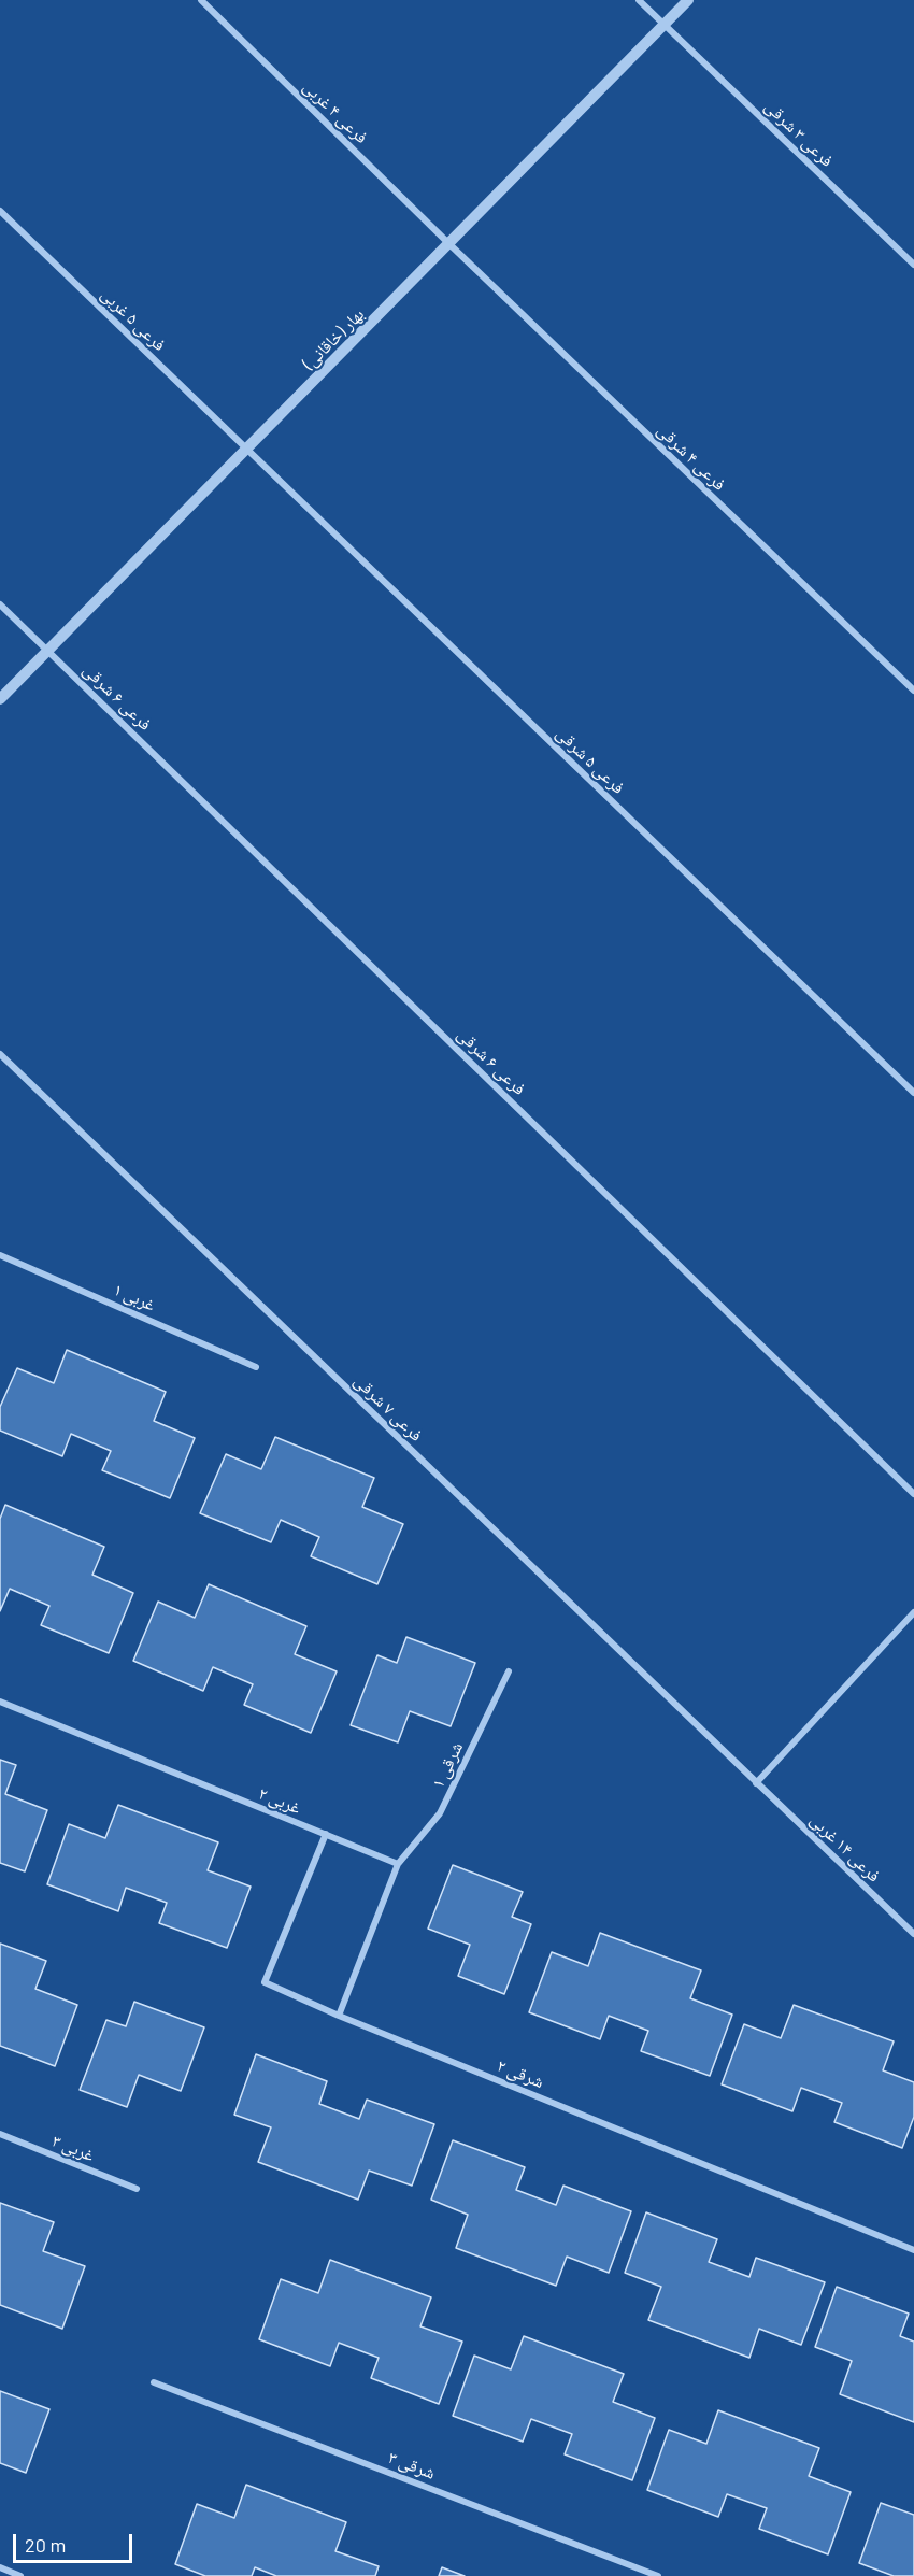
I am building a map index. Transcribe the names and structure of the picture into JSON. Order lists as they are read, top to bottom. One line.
{"streets":{"street":["فرعی ۴ غربی","فرعی ۳ شرقی","فرعی ۵ غربی","بهار (خاقانی)","فرعی ۴ شرقی","فرعی ۶ شرقی","فرعی ۵ شرقی","۱ غربی","فرعی ۷ شرقی","۱ شرقی","۲ غربی","فرعی ۱۴ غربی","۲ شرقی","۳ غربی","۳ شرقی"]},"crossings":[["فرعی ۴ غربی","بهار (خاقانی)"],["فرعی ۴ غربی","فرعی ۴ شرقی"],["فرعی ۳ شرقی","بهار (خاقانی)"],["فرعی ۵ غربی","بهار (خاقانی)"],["فرعی ۵ غربی","فرعی ۵ شرقی"],["بهار (خاقانی)","فرعی ۴ شرقی"],["بهار (خاقانی)","فرعی ۶ شرقی"],["بهار (خاقانی)","فرعی ۵ شرقی"],["فرعی ۷ شرقی","فرعی ۱۴ غربی"],["۱ شرقی","۲ غربی"],["۲ غربی","۲ شرقی"]],"scale_bar":"20 m"}
